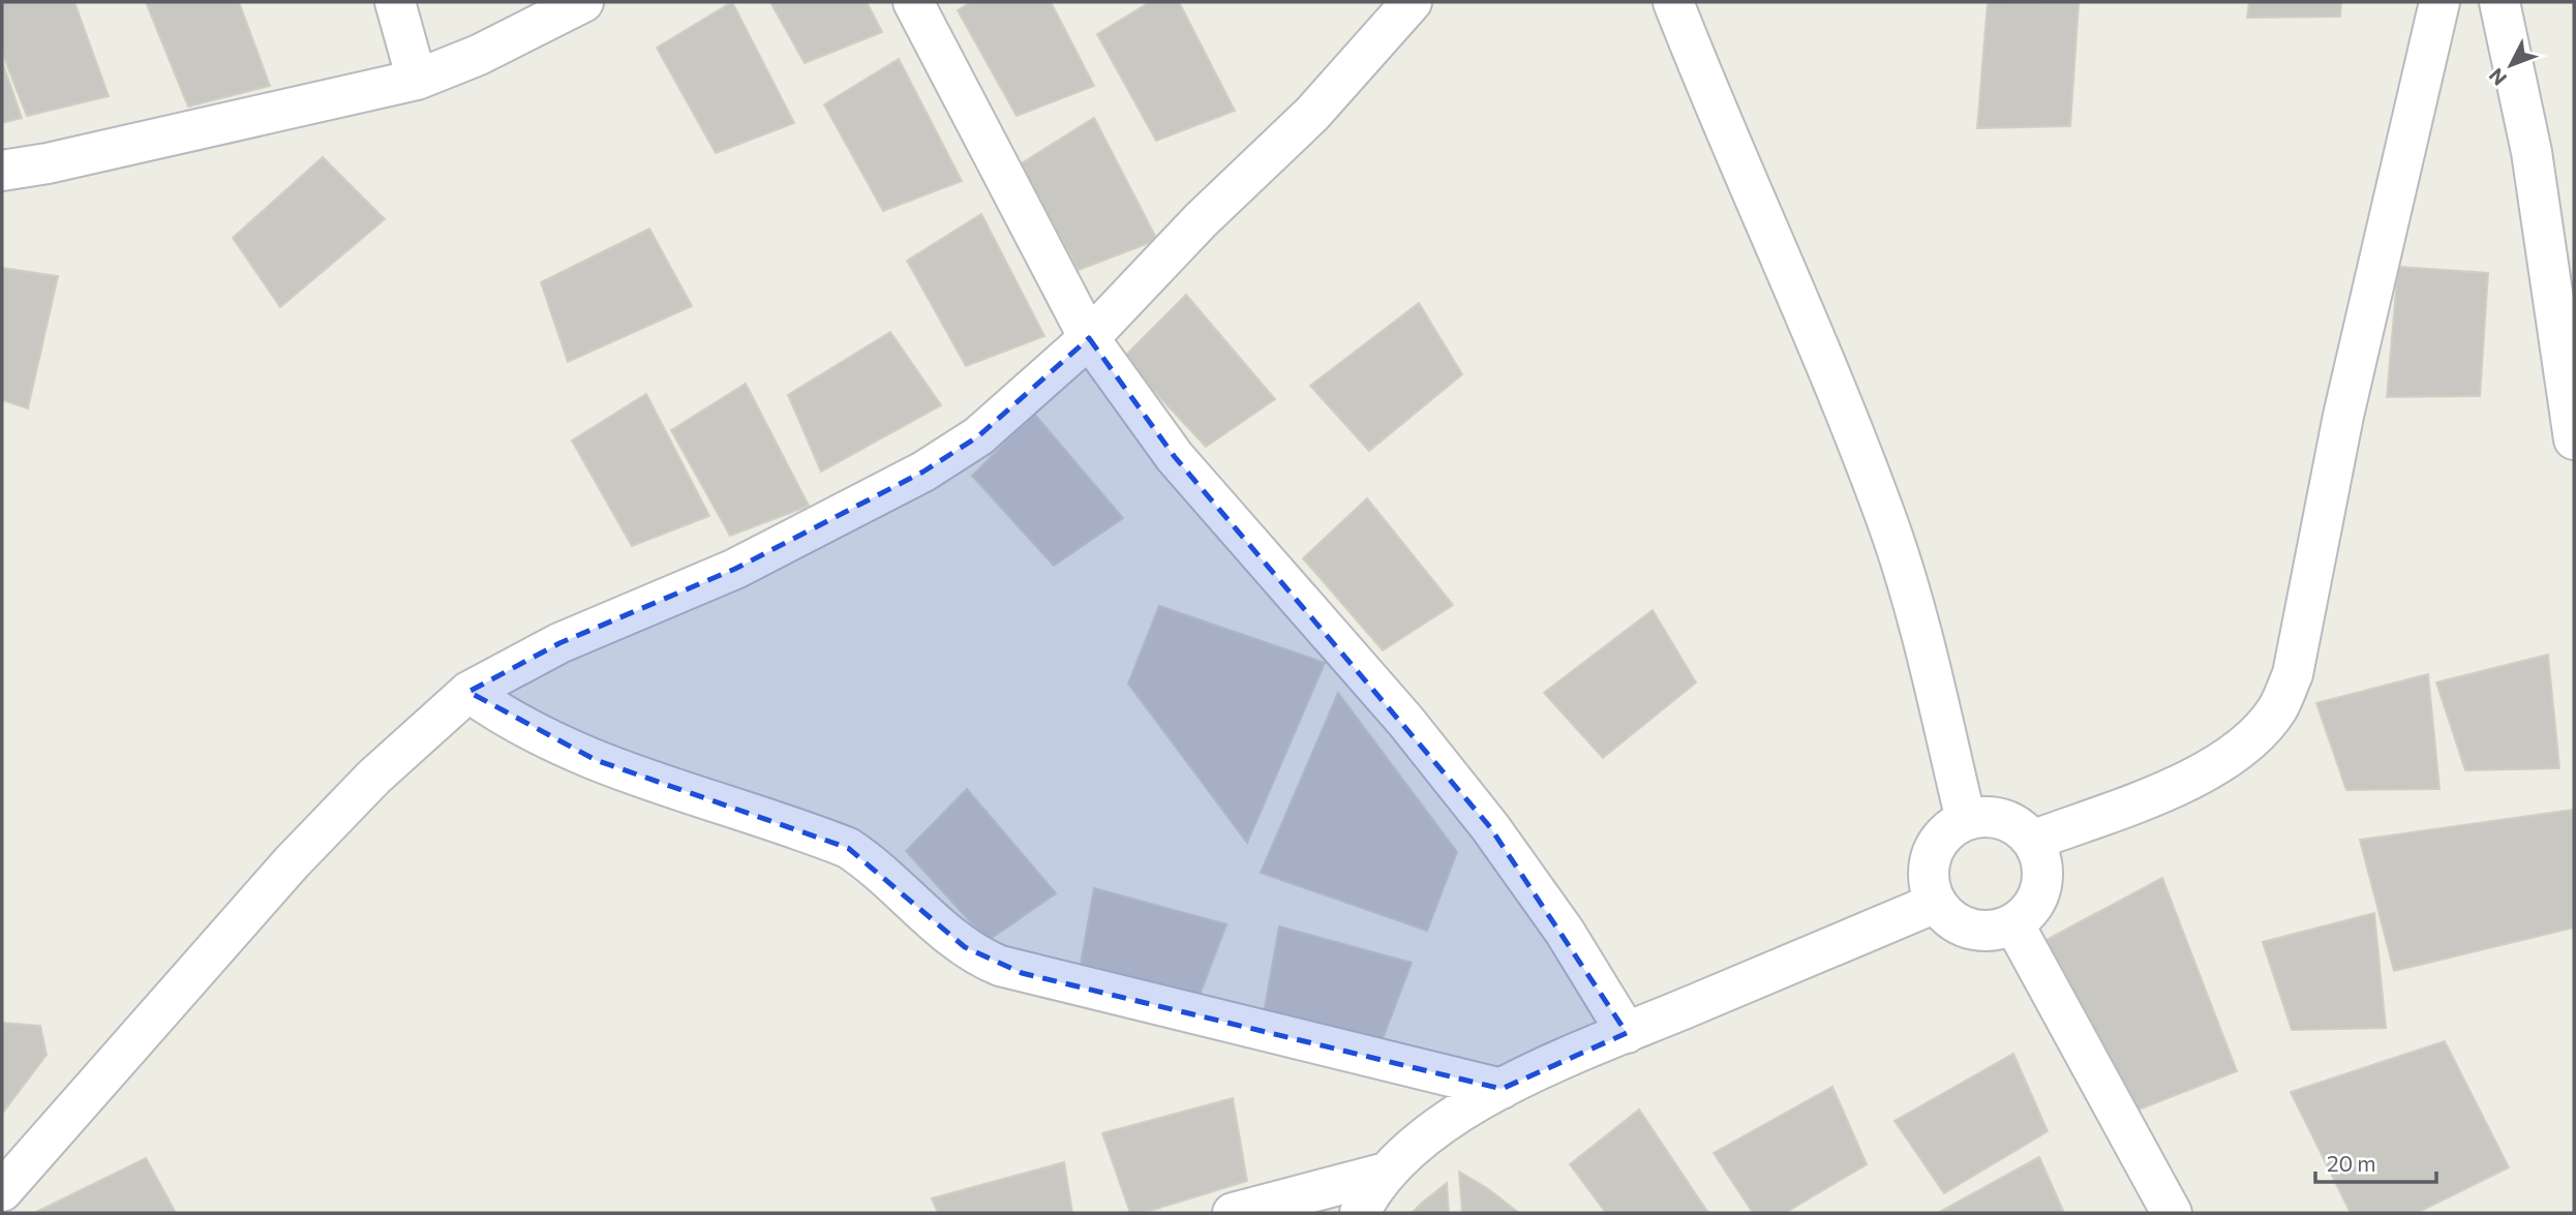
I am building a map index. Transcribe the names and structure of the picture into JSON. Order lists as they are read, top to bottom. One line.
{"scale_bar":"20 m","north":"bottom left"}
